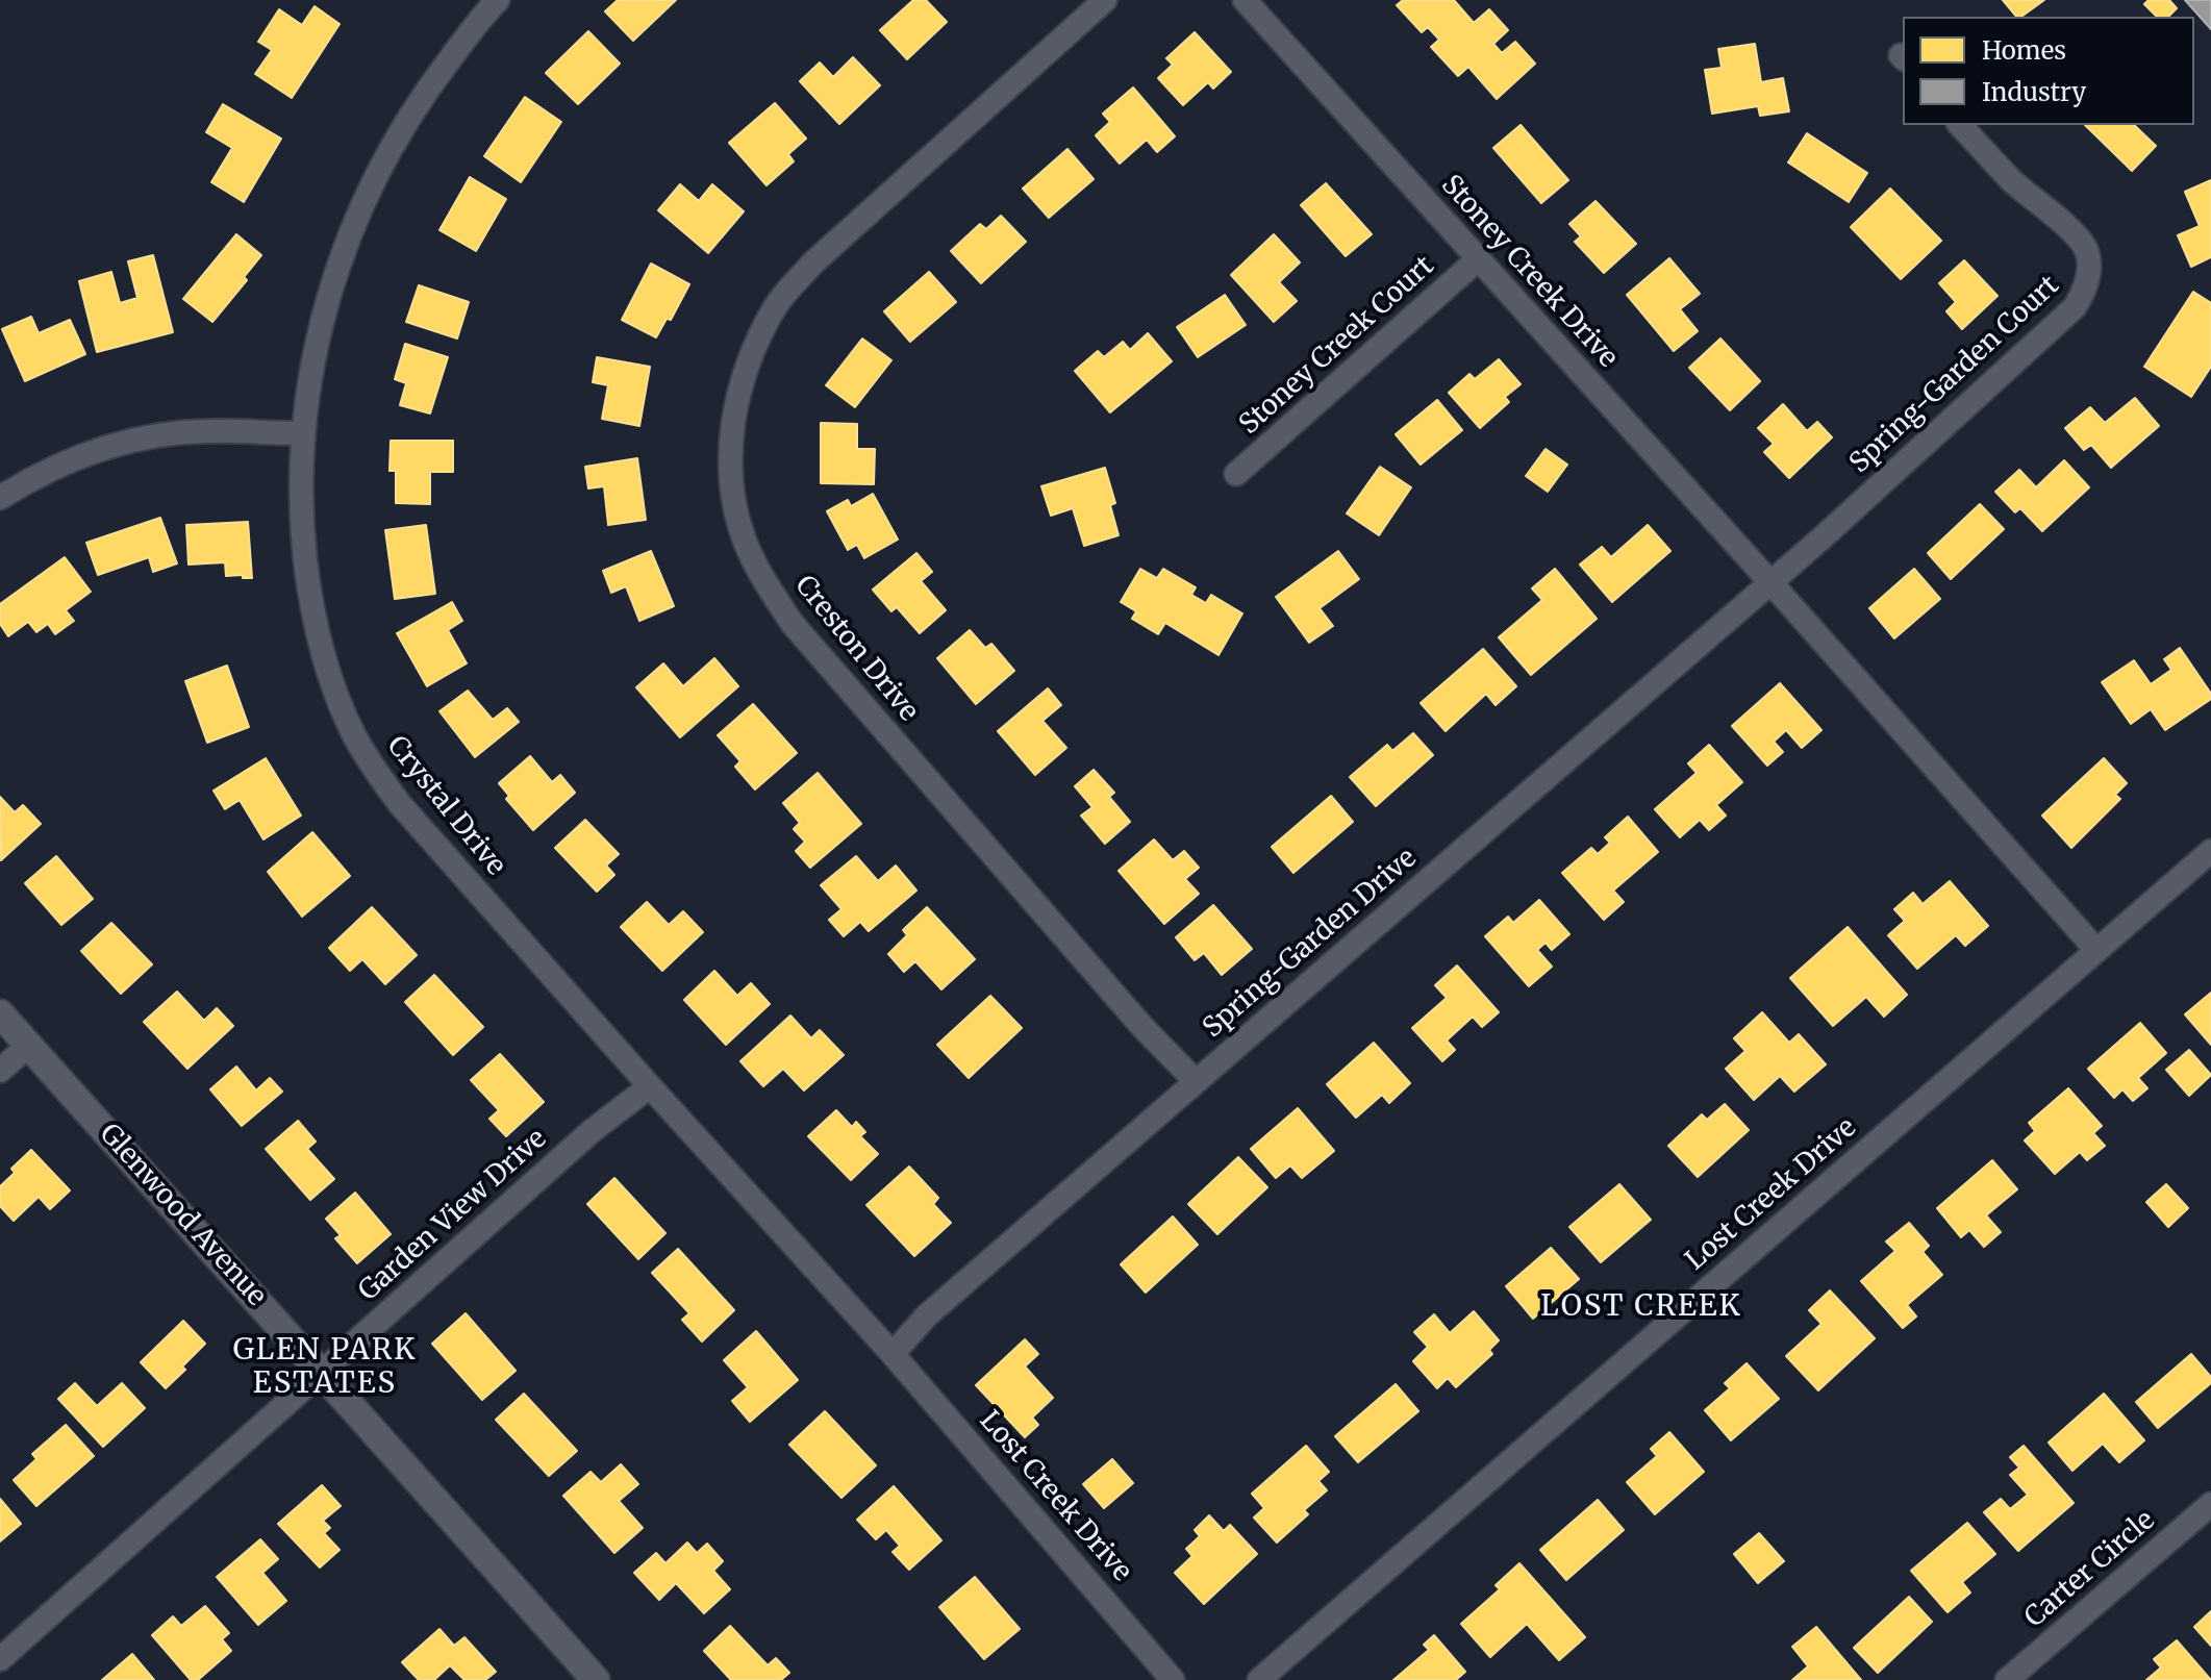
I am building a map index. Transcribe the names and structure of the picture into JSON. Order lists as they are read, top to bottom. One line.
{"streets":{"street":["Stoney Creek Drive","Stoney Creek Court","Spring-Garden Court","Creston Drive","Crystal Drive","Spring-Garden Drive","Lost Creek Drive","Glenwood Avenue","Garden View Drive","Carter Circle"]},"crossings":[["Stoney Creek Drive","Stoney Creek Court"],["Stoney Creek Drive","Spring-Garden Court"],["Stoney Creek Drive","Spring-Garden Drive"],["Spring-Garden Court","Spring-Garden Drive"],["Creston Drive","Spring-Garden Drive"],["Crystal Drive","Spring-Garden Drive"],["Crystal Drive","Lost Creek Drive"],["Crystal Drive","Garden View Drive"],["Spring-Garden Drive","Lost Creek Drive"],["Glenwood Avenue","Garden View Drive"]],"districts":["LOST CREEK","GLEN PARK ESTATES"],"legend":["Homes","Industry"]}
